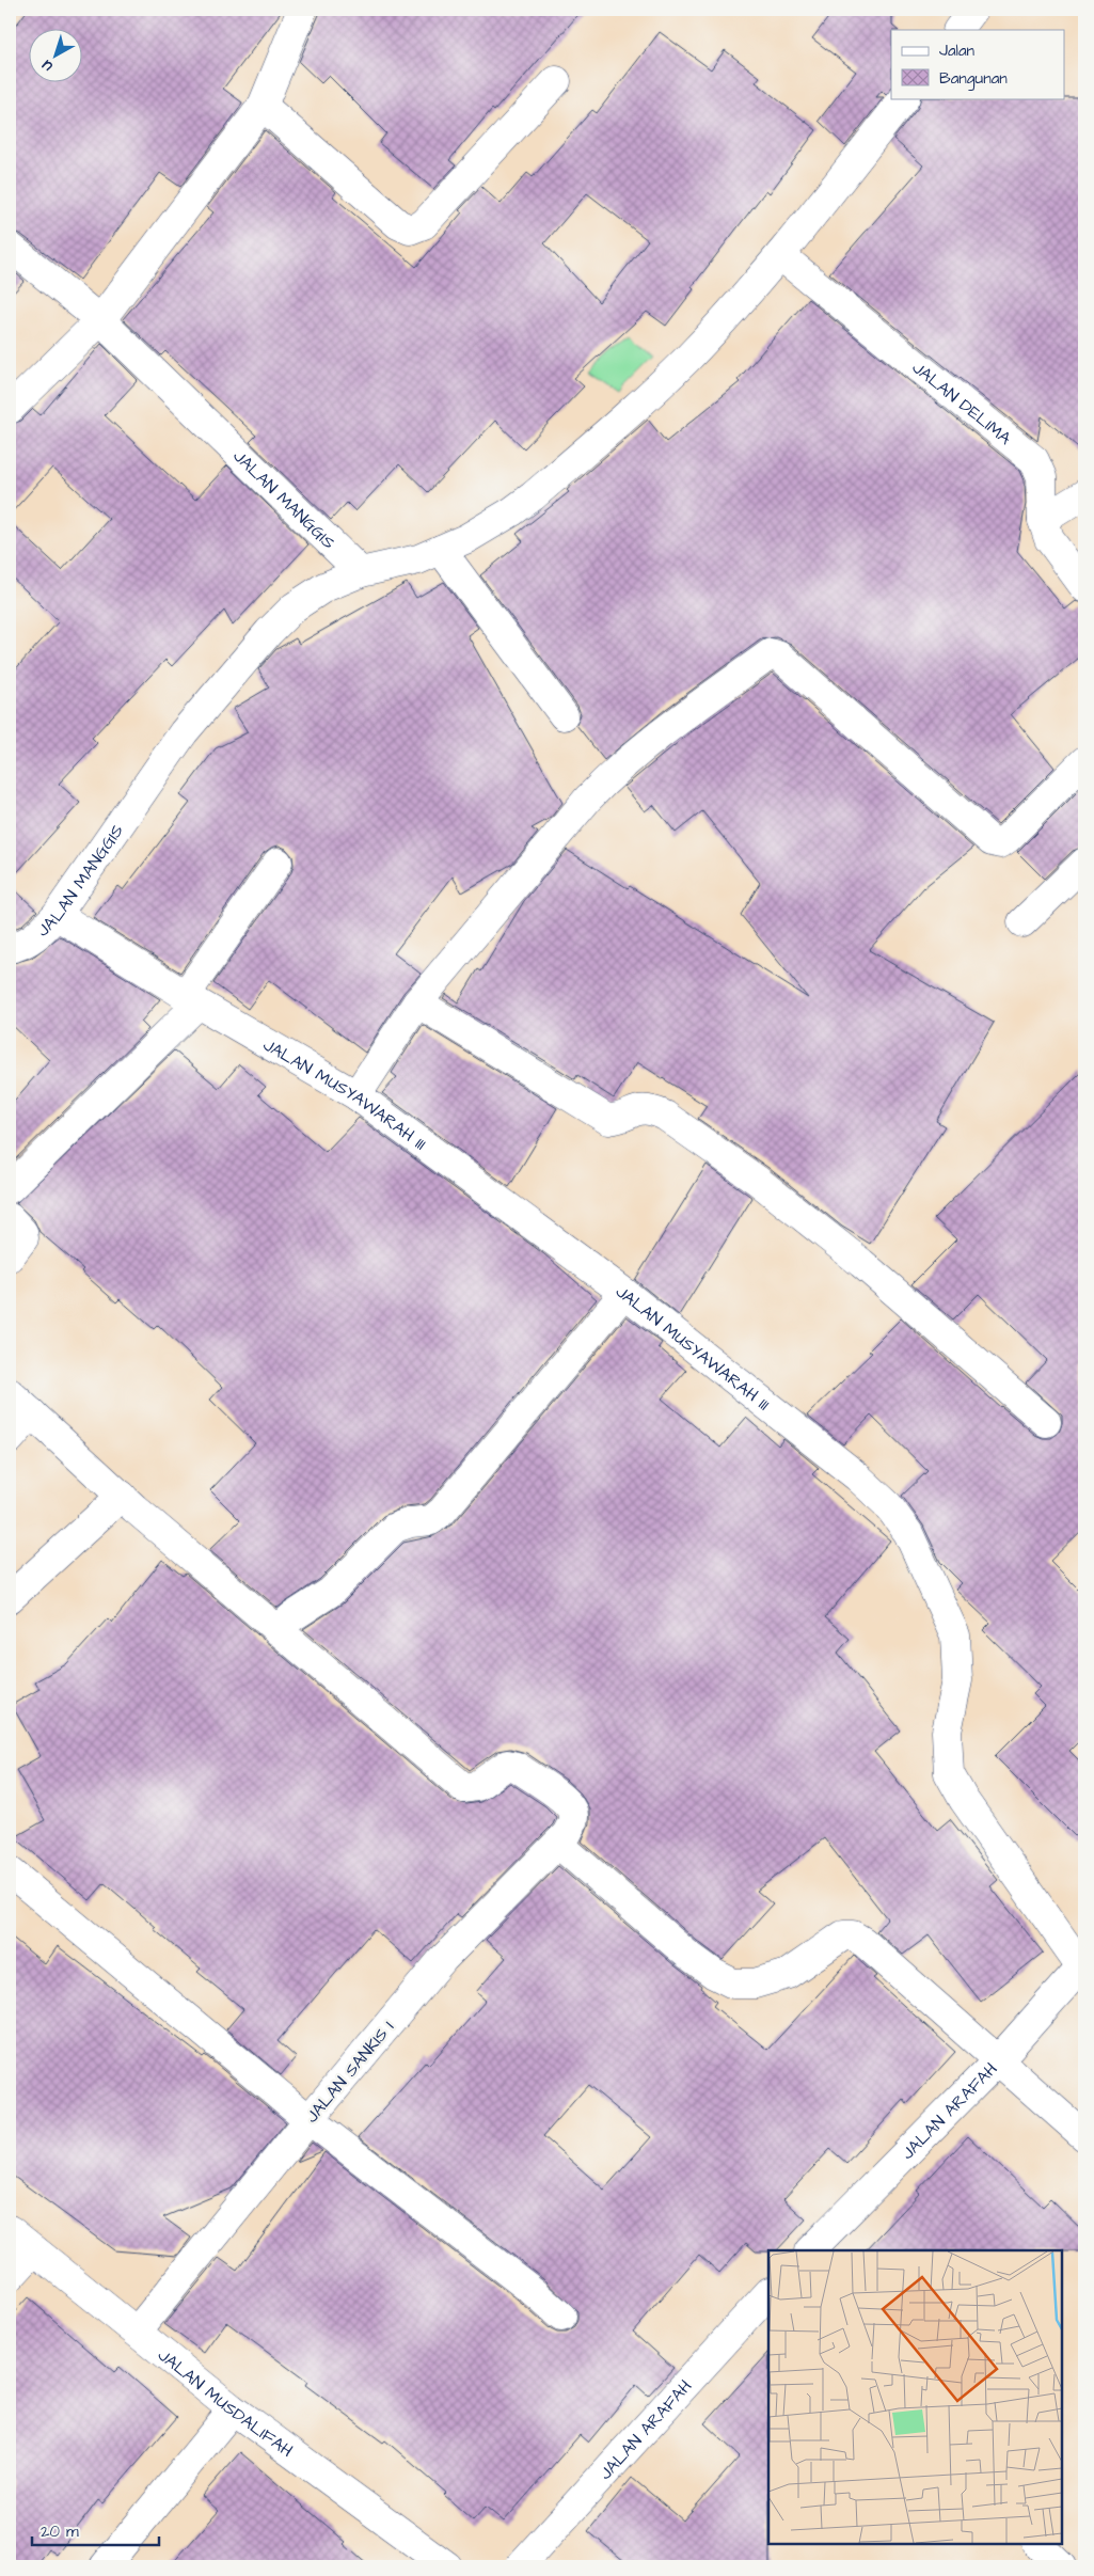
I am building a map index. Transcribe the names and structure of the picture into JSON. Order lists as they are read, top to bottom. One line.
{"streets":{"street":["JALAN DELIMA","JALAN MANGGIS","JALAN MUSYAWARAH III","JALAN SANKIS I","JALAN ARAFAH","JALAN MUSDALIFAH"]},"crossings":[["JALAN MANGGIS","JALAN MUSYAWARAH III"],["JALAN MUSYAWARAH III","JALAN ARAFAH"],["JALAN SANKIS I","JALAN MUSDALIFAH"]],"legend":["Jalan","Bangunan"],"scale_bar":"20 m","north":"bottom left"}
